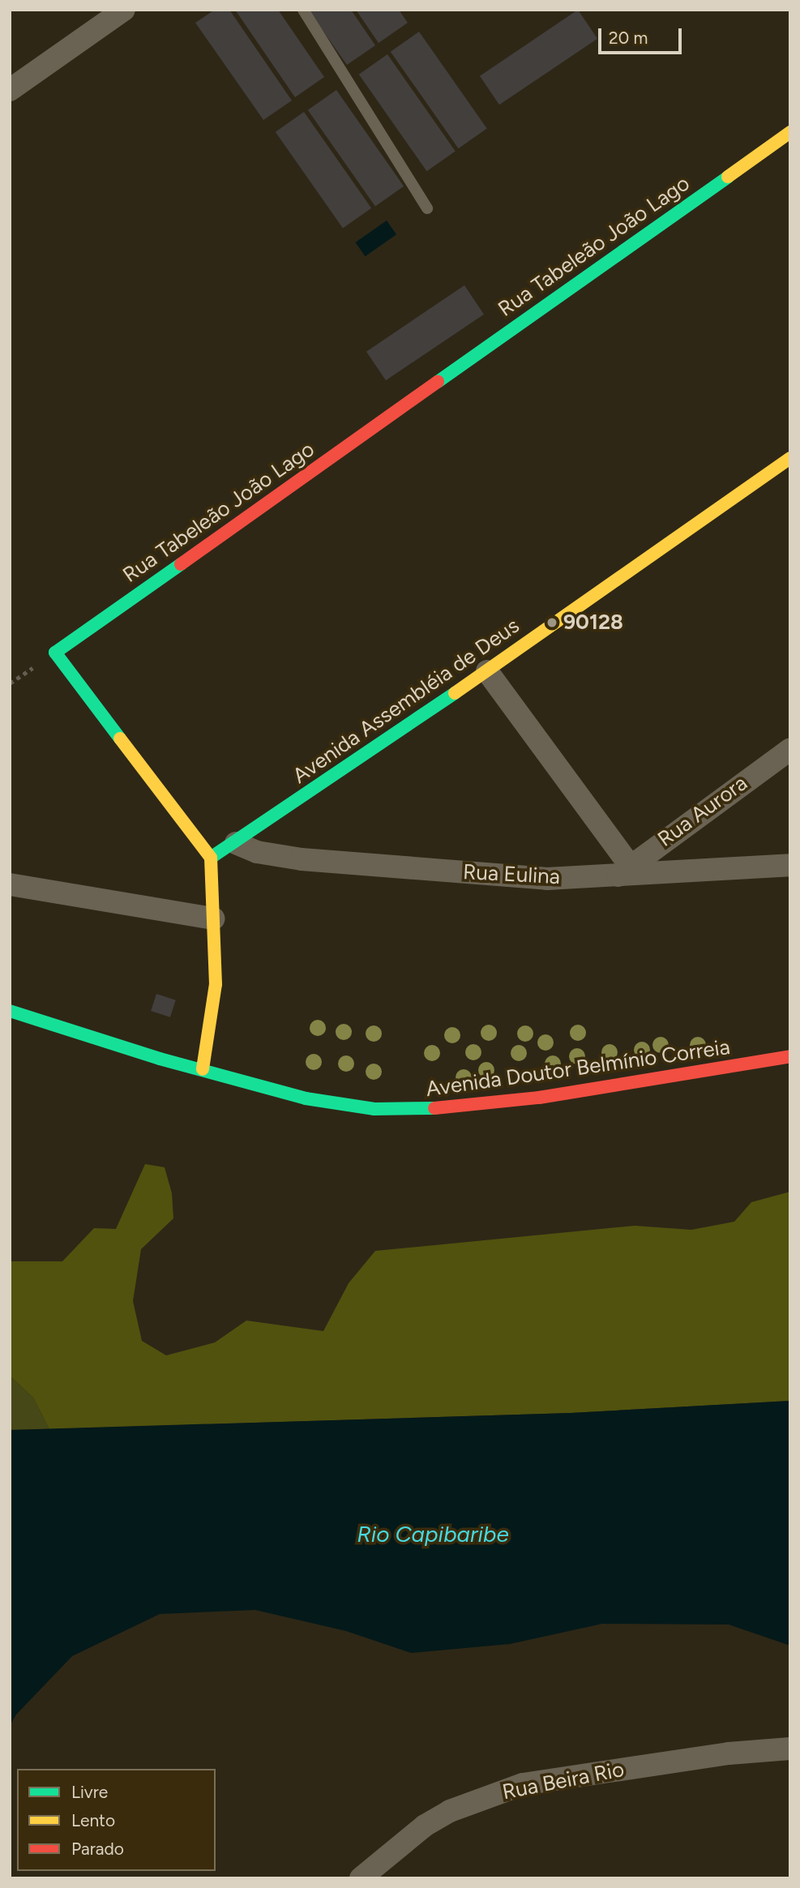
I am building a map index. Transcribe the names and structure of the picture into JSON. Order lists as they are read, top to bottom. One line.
{"streets":{"street":["Rua Tabeleão João Lago","Avenida Assembléia de Deus","Rua Aurora","Rua Eulina","Avenida Doutor Belmínio Correia","Rua Beira Rio"]},"crossings":[["Rua Tabeleão João Lago","Avenida Assembléia de Deus"],["Avenida Assembléia de Deus","Rua Eulina"],["Rua Aurora","Rua Eulina"]],"water":["Rio Capibaribe"],"places":["90128"],"legend":["Livre","Lento","Parado"],"scale_bar":"20 m"}
